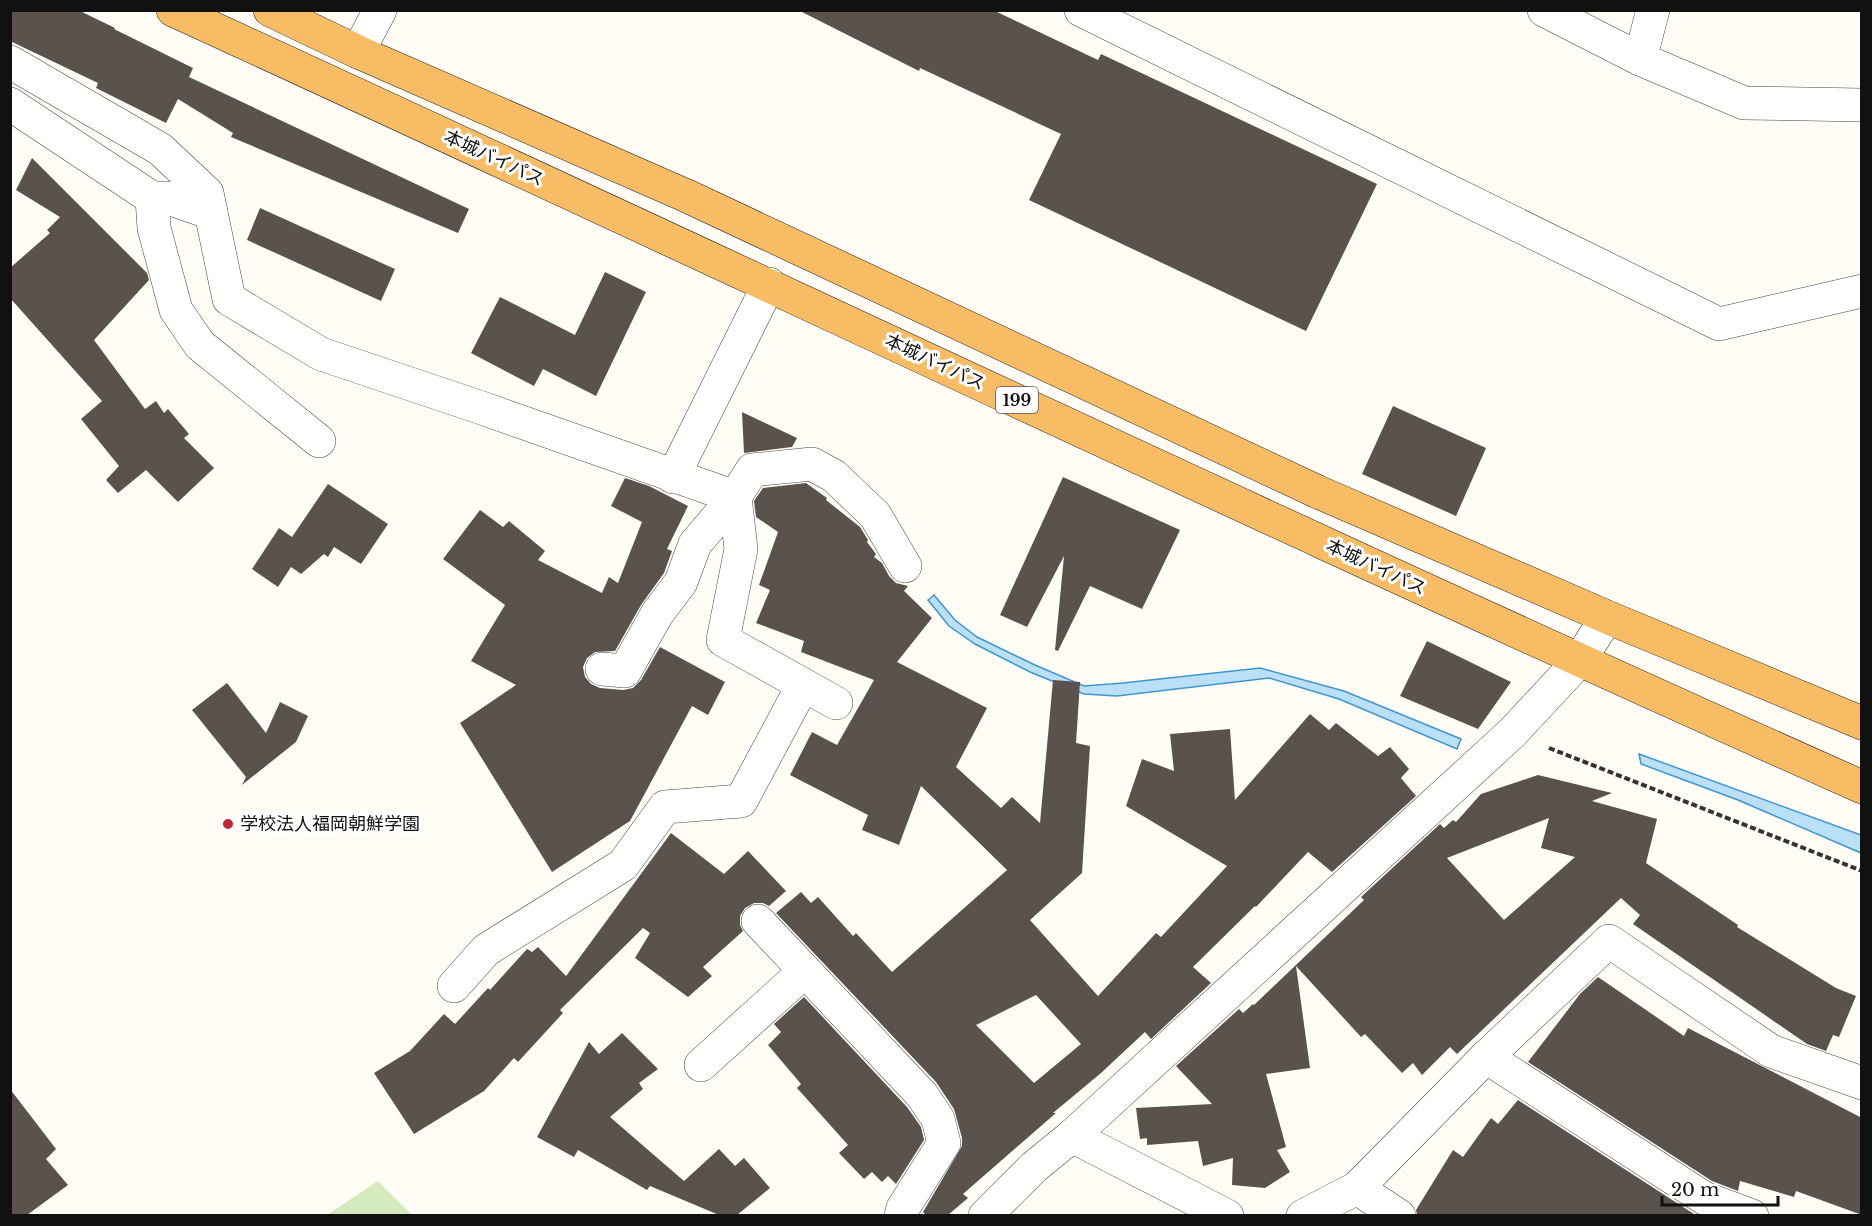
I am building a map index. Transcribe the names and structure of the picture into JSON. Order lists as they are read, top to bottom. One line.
{"streets":{"highway":["本城バイパス","199"]},"places":["学校法人福岡朝鮮学園"],"scale_bar":"20 m"}
